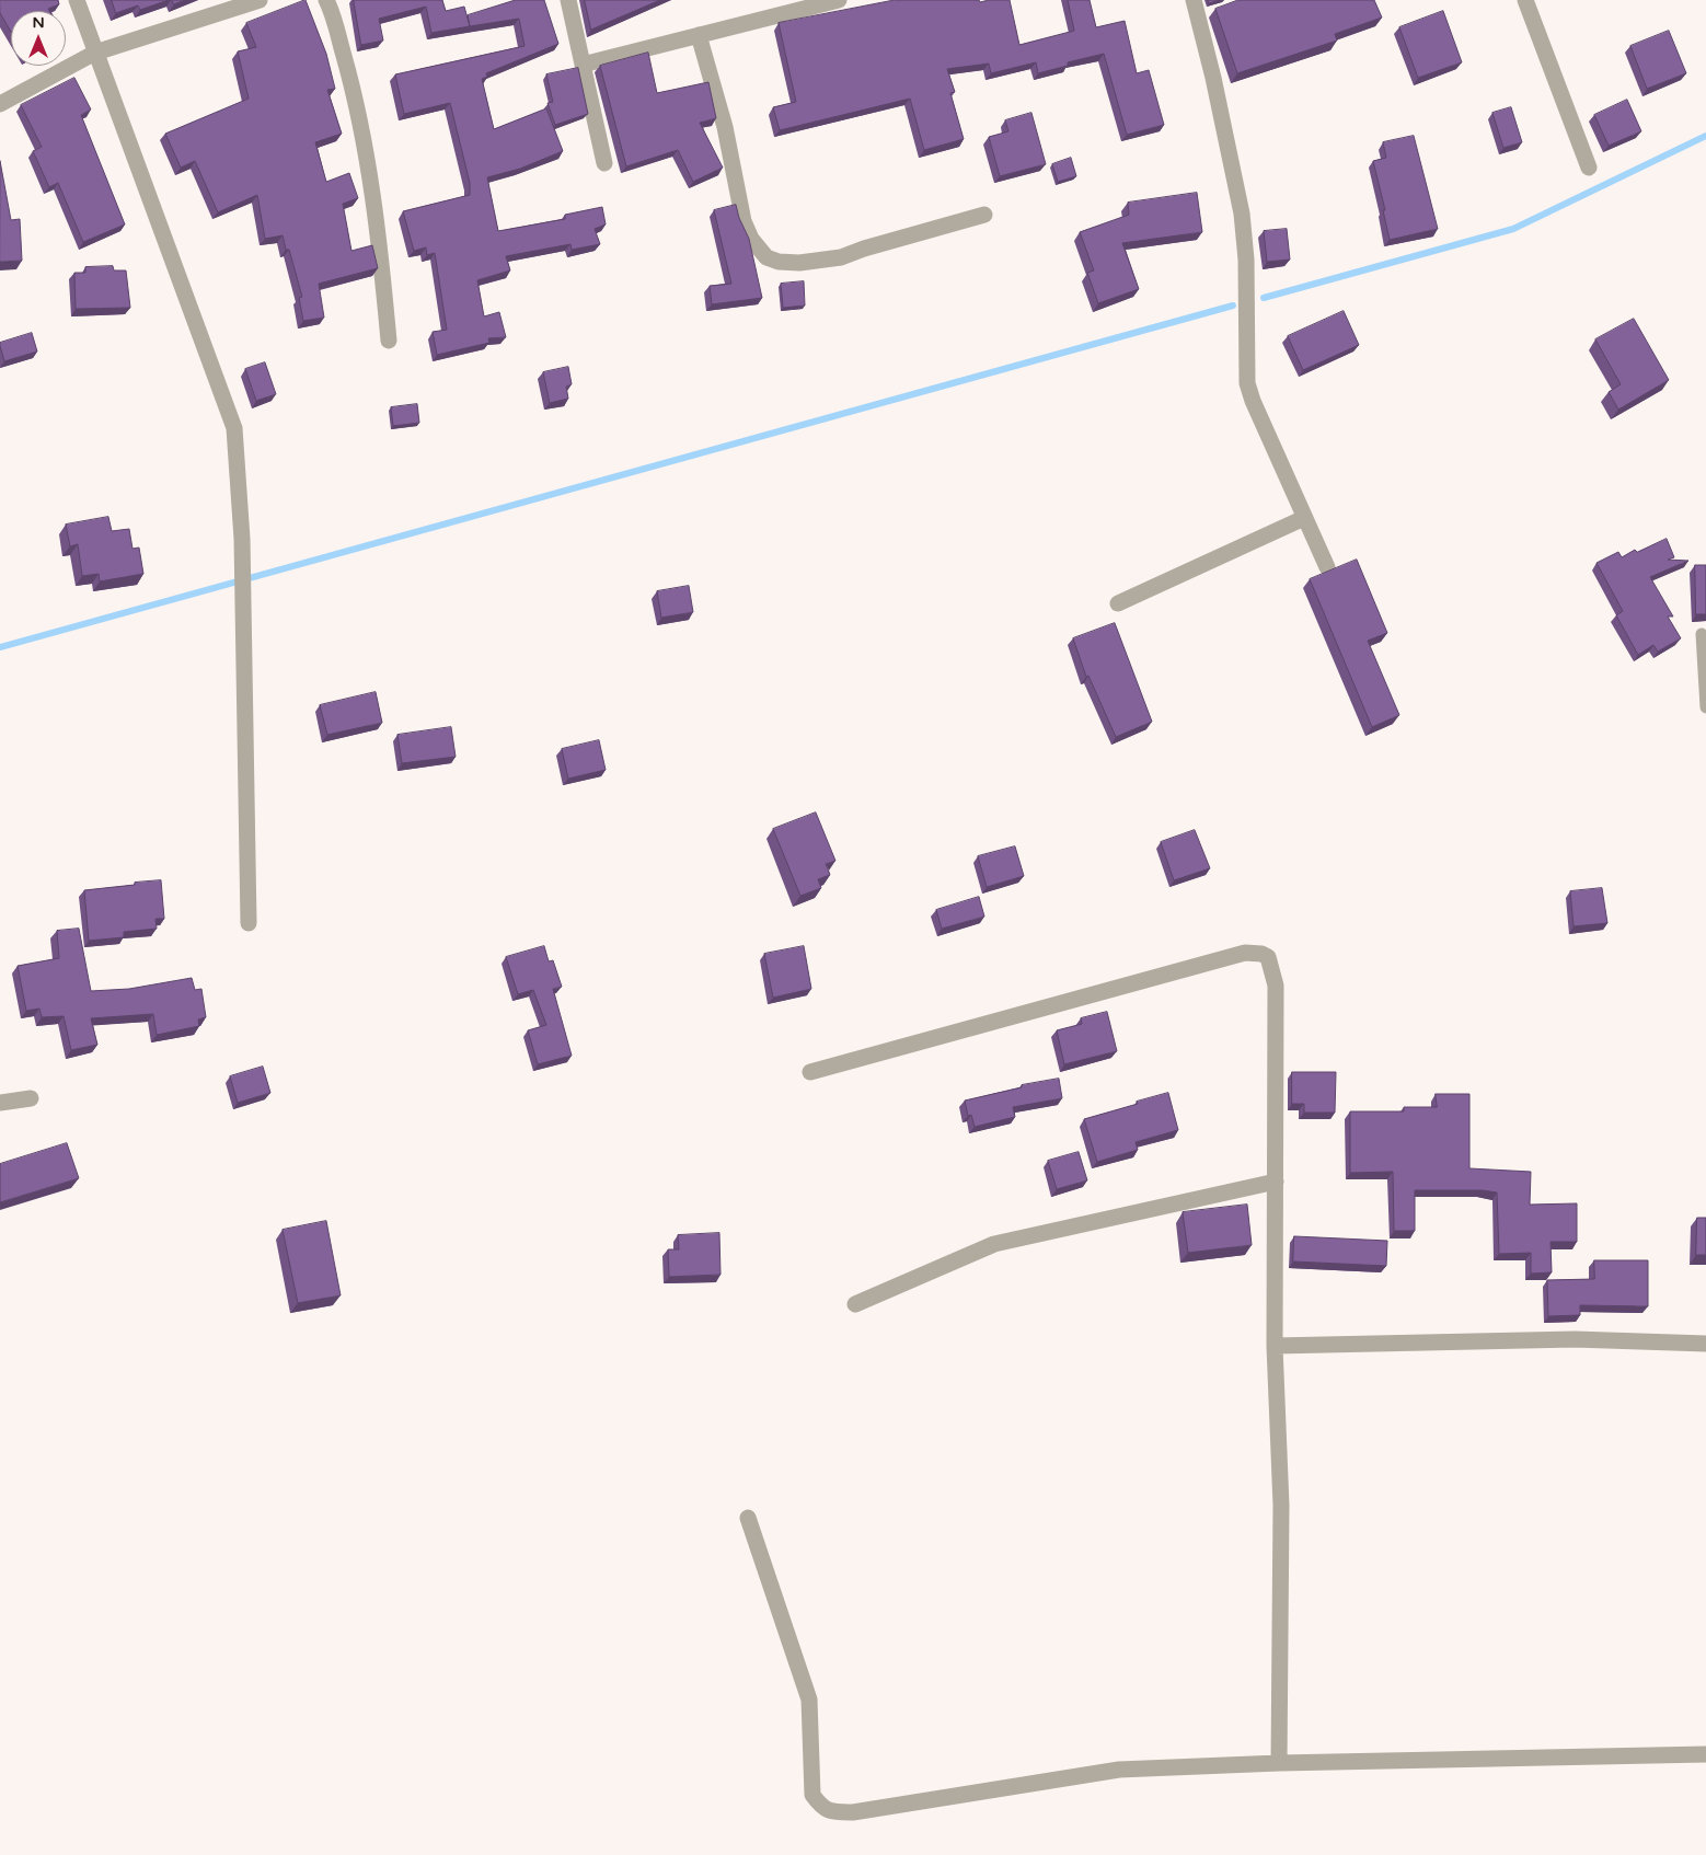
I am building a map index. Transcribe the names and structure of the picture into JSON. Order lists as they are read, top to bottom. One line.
{"north":"top"}
